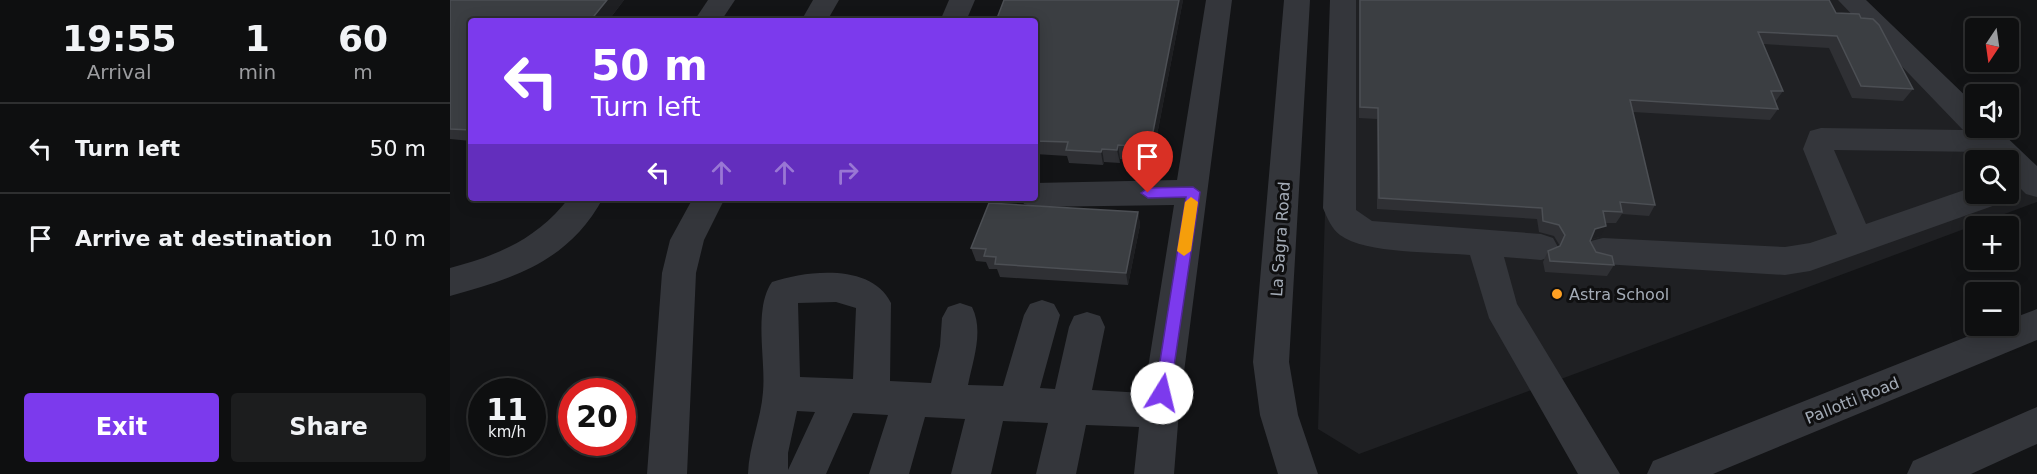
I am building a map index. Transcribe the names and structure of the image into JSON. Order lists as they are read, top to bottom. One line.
{"streets":{"street":["La Sagra Road","Pallotti Road"]},"places":["Astra School"],"north":"bottom","page":{"eta":["19:55","Arrival","1","min","60","m"],"map_buttons":["+","−"],"turn":["50 m","Turn left"],"list":[{"name":"Turn left","value":"50 m"},{"name":"Arrive at destination","value":"10 m"}],"speed":"11 km/h","limit":"20","buttons":["Exit","Share"]}}
